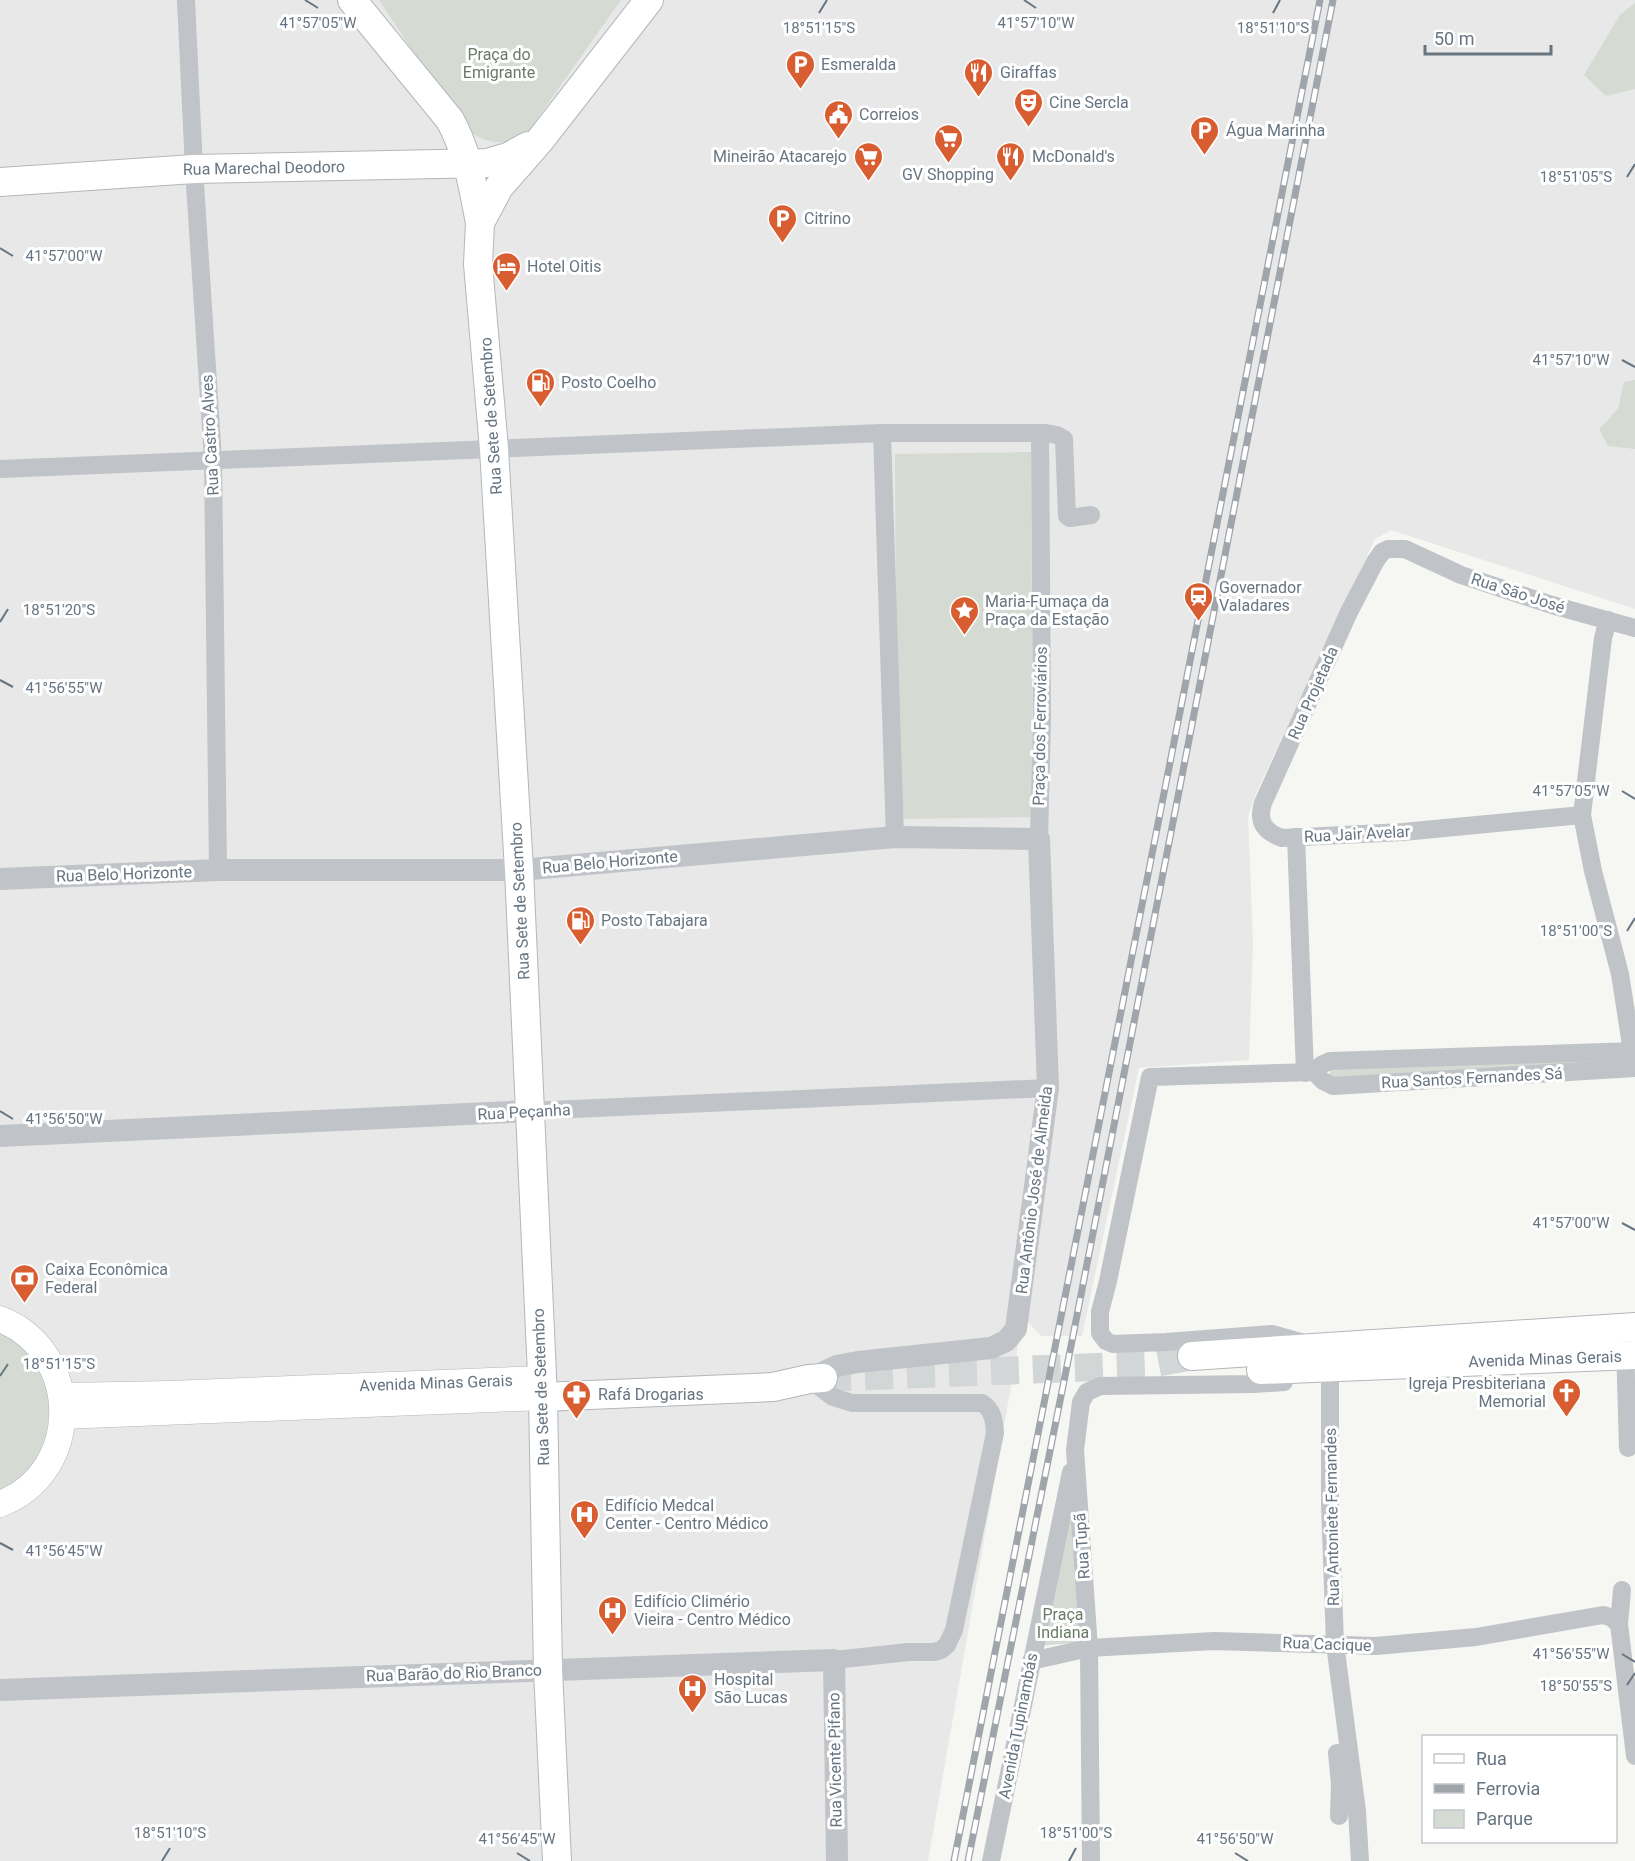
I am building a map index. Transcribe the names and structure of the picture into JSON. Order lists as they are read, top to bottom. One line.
{"streets":{"main road":["Rua Marechal Deodoro","Rua Sete de Setembro","Avenida Minas Gerais"],"street":["Rua Castro Alves","Rua São José","Rua Projetada","Praça dos Ferroviários","Rua Jair Avelar","Rua Belo Horizonte","Rua Santos Fernandes Sá","Rua Peçanha","Rua Antônio José de Almeida","Rua Antoniete Fernandes","Rua Tupã","Rua Cacique","Rua Barão do Rio Branco","Avenida Tupinambás","Rua Vicente Pifano"]},"crossings":[["Rua Marechal Deodoro","Rua Sete de Setembro"],["Rua Marechal Deodoro","Rua Castro Alves"],["Rua Sete de Setembro","Rua Belo Horizonte"],["Rua Sete de Setembro","Rua Peçanha"],["Rua Sete de Setembro","Avenida Minas Gerais"],["Rua Sete de Setembro","Rua Barão do Rio Branco"],["Rua Castro Alves","Rua Belo Horizonte"],["Rua São José","Rua Projetada"],["Rua Projetada","Rua Jair Avelar"],["Praça dos Ferroviários","Rua Belo Horizonte"],["Praça dos Ferroviários","Rua Antônio José de Almeida"],["Rua Jair Avelar","Rua Santos Fernandes Sá"],["Rua Belo Horizonte","Rua Antônio José de Almeida"],["Rua Santos Fernandes Sá","Avenida Minas Gerais"],["Rua Peçanha","Rua Antônio José de Almeida"],["Rua Antônio José de Almeida","Avenida Minas Gerais"],["Avenida Minas Gerais","Rua Antoniete Fernandes"],["Avenida Minas Gerais","Rua Tupã"],["Avenida Minas Gerais","Rua Barão do Rio Branco"],["Rua Antoniete Fernandes","Rua Cacique"],["Rua Tupã","Rua Cacique"],["Rua Tupã","Avenida Tupinambás"],["Rua Cacique","Avenida Tupinambás"],["Rua Barão do Rio Branco","Rua Vicente Pifano"]],"parks":["Praça do Emigrante","Praça Indiana"],"places":{"parking":["Esmeralda","Água Marinha","Citrino"],"restaurant":["Giraffas","McDonald's"],"theatre":["Cine Sercla"],"public building":["Correios"],"supermarket":["GV Shopping","Mineirão Atacarejo"],"hotel":["Hotel Oitis"],"fuel station":["Posto Coelho","Posto Tabajara"],"station":["Governador Valadares"],"place":["Maria-Fumaça da Praça da Estação"],"bank":["Caixa Econômica Federal"],"church":["Igreja Presbiteriana Memorial"],"pharmacy":["Rafá Drogarias"],"hospital":["Edifício Medcal Center - Centro Médico","Edifício Climério Vieira - Centro Médico","Hospital São Lucas"]},"legend":["Rua","Ferrovia","Parque"],"scale_bar":"50 m","coordinates":["41°57'05\"W","41°57'10\"W","18°51'15\"S","18°51'10\"S","18°51'05\"S","41°57'00\"W","18°51'20\"S","41°56'55\"W","18°51'00\"S","41°56'50\"W","41°56'45\"W","18°50'55\"S"]}
